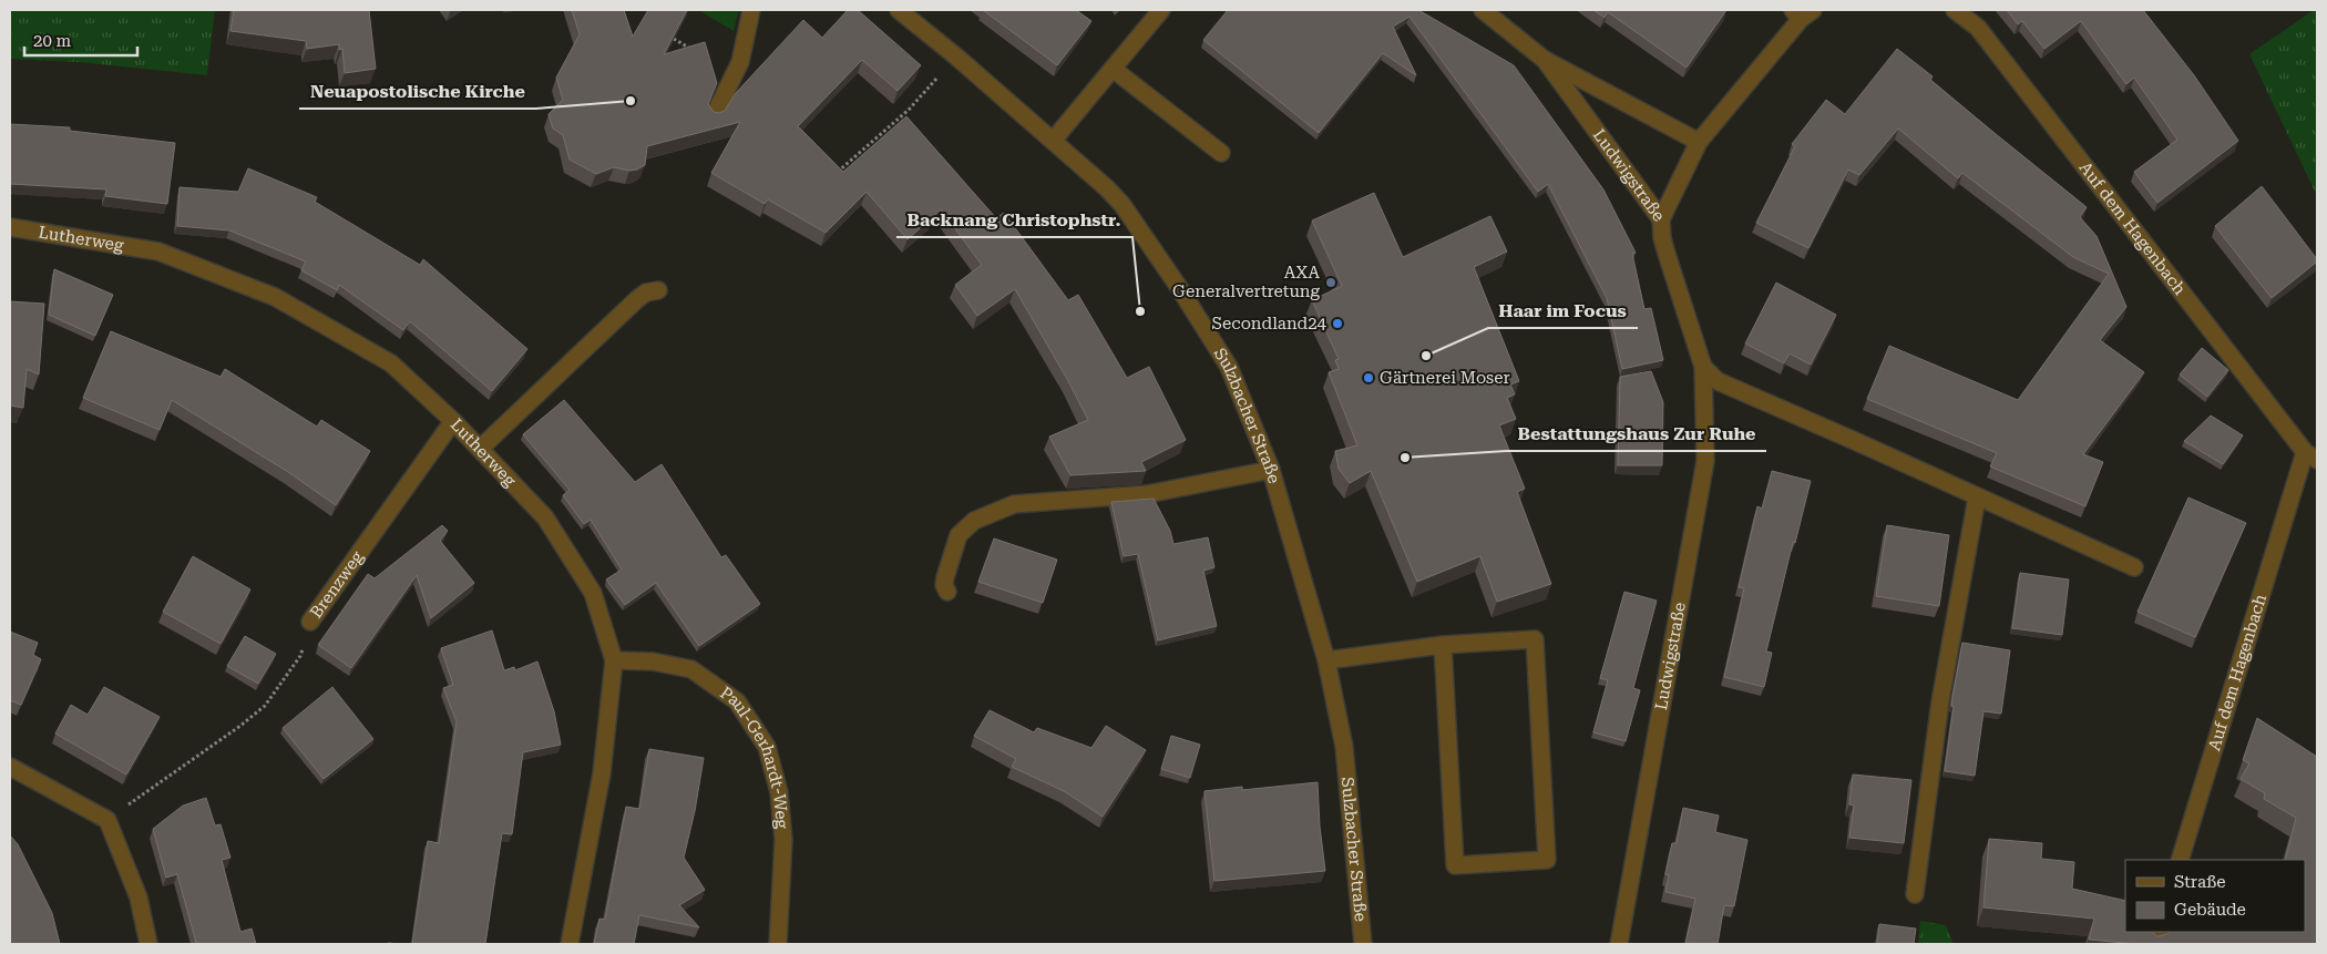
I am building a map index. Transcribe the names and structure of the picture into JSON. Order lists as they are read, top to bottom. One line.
{"streets":{"street":["Ludwigstraße","Auf dem Hagenbach","Lutherweg","Sulzbacher Straße","Brenzweg","Paul-Gerhardt-Weg"]},"crossings":[["Lutherweg","Brenzweg"],["Lutherweg","Paul-Gerhardt-Weg"]],"places":["Neuapostolische Kirche","AXA Generalvertretung","Backnang Christophstr.","Secondland24","Haar im Focus","Gärtnerei Moser","Bestattungshaus Zur Ruhe"],"legend":["Straße","Gebäude"],"scale_bar":"20 m"}
